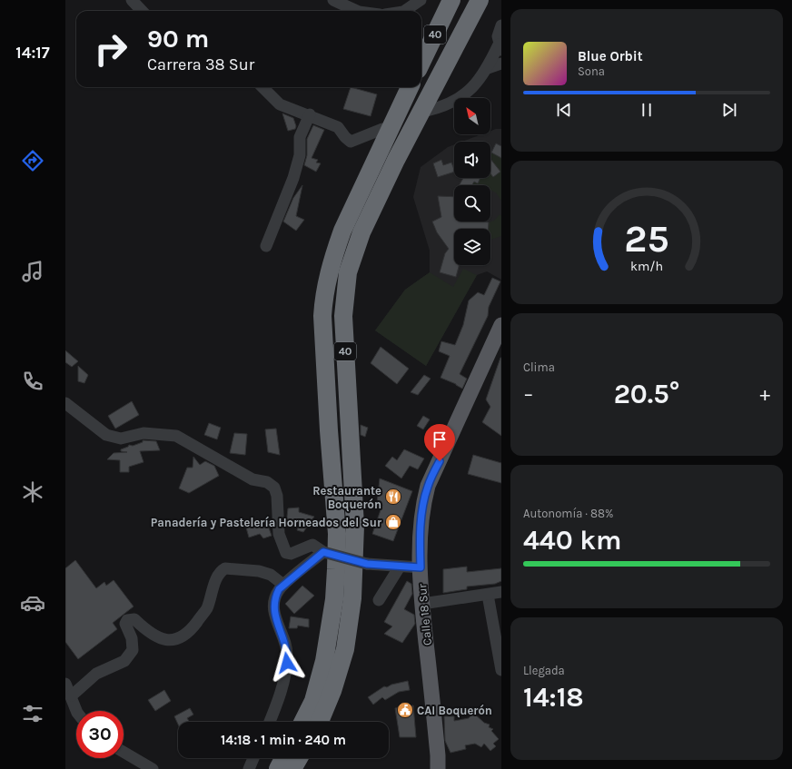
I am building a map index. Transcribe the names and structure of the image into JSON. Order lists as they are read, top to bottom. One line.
{"streets":{"highway":["40"],"main road":["Calle 18 Sur"]},"places":{"restaurant":["Restaurante Boquerón"],"shop":["Panadería y Pastelería Horneados del Sur"],"public building":["CAI Boquerón"]},"north":"top left","page":{"tabs":"14:17","turn":["90 m","Carrera 38 Sur"],"song":["Blue Orbit","Sona"],"tile":["Clima",["Autonomía · 88%","440 km"],["Llegada","14:18"]],"heat":["−","20.5°","+"],"limit":"30","trip":"14:18 · 1 min · 240 m","gauge":["25","km/h"]}}
